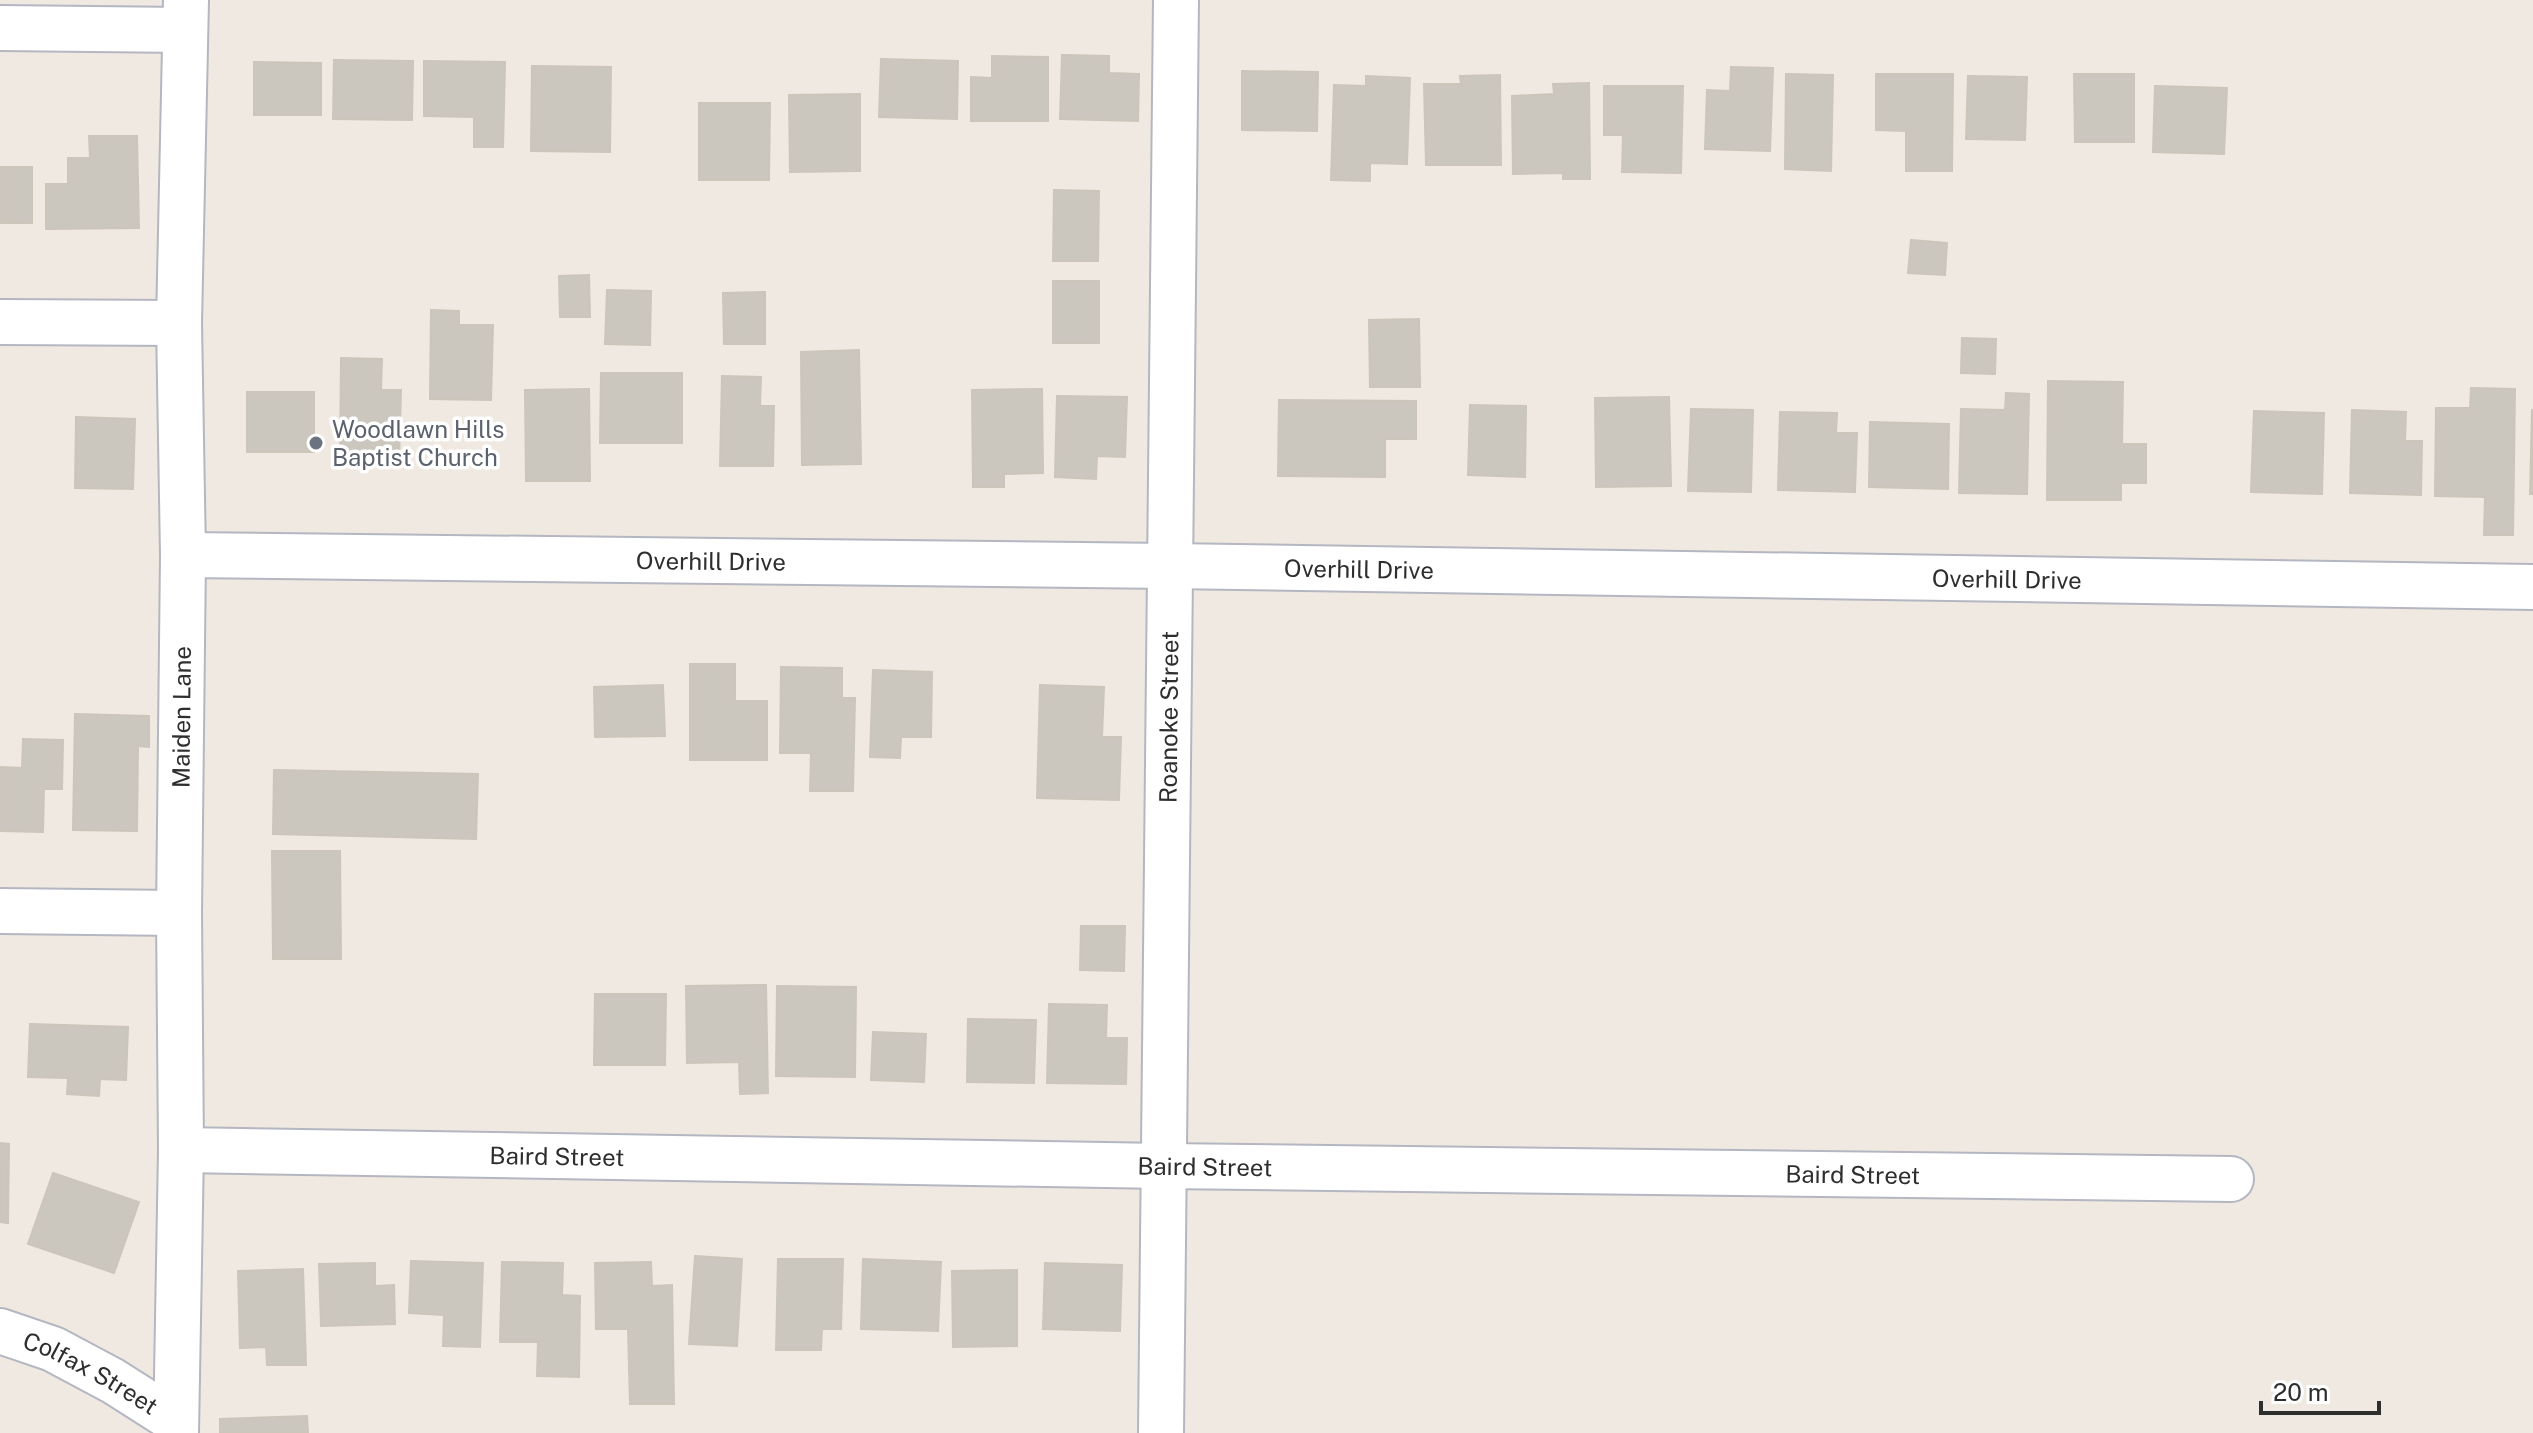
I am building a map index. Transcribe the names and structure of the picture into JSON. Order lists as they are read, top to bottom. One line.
{"streets":{"street":["Overhill Drive","Maiden Lane","Roanoke Street","Baird Street","Colfax Street"]},"crossings":[["Overhill Drive","Maiden Lane"],["Overhill Drive","Roanoke Street"],["Maiden Lane","Baird Street"],["Maiden Lane","Colfax Street"],["Roanoke Street","Baird Street"]],"places":["Woodlawn Hills Baptist Church"],"scale_bar":"20 m"}
